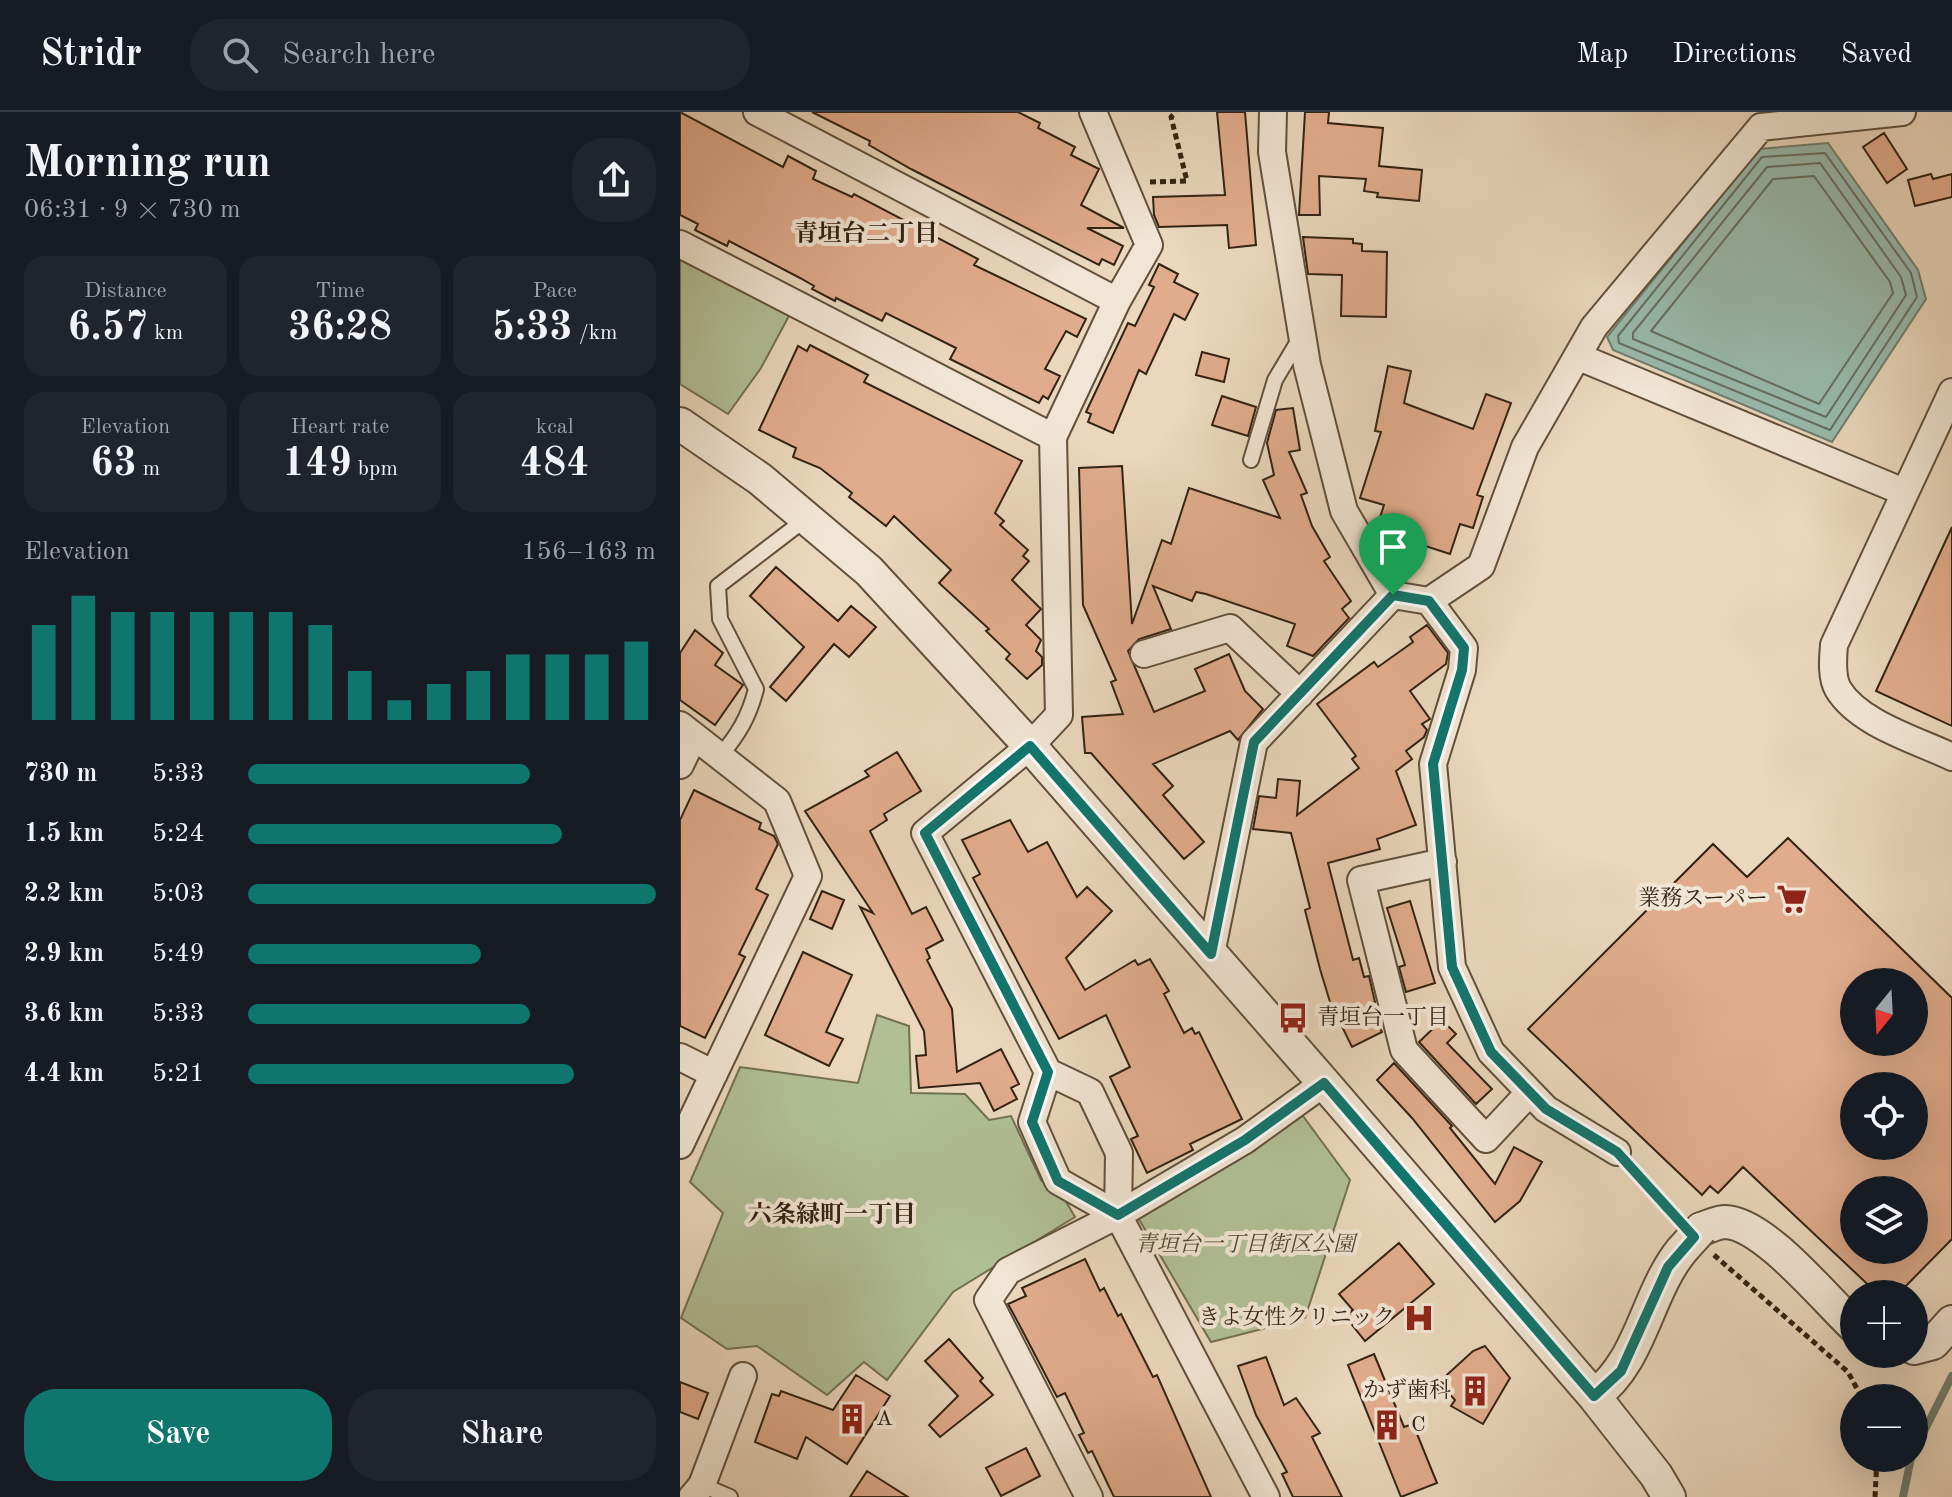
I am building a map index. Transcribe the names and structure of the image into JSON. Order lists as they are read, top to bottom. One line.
{"districts":["青垣台二丁目","六条緑町一丁目"],"parks":["青垣台一丁目街区公園"],"places":{"supermarket":["業務スーパー"],"bus stop":["青垣台一丁目"],"hospital":["きよ女性クリニック"],"building":["かず歯科","A","C"]},"north":"bottom","page":{"header":"Stridr","search":"Search here","nav":["Map","Directions","Saved"],"heading":["Morning run","06:31 · 9 × 730 m"],"stats":[["Distance","6.57 km"],["Time","36:28"],["Pace","5:33 /km"],["Elevation","63 m"],["Heart rate","149 bpm"],["kcal","484"]],"chart":["Elevation","156–163 m"],"list":[{"name":"730 m","note":"5:33"},{"name":"1.5 km","note":"5:24"},{"name":"2.2 km","note":"5:03"},{"name":"2.9 km","note":"5:49"},{"name":"3.6 km","note":"5:33"},{"name":"4.4 km","note":"5:21"}],"map_buttons":["+","−"],"buttons":["Save","Share"]}}
